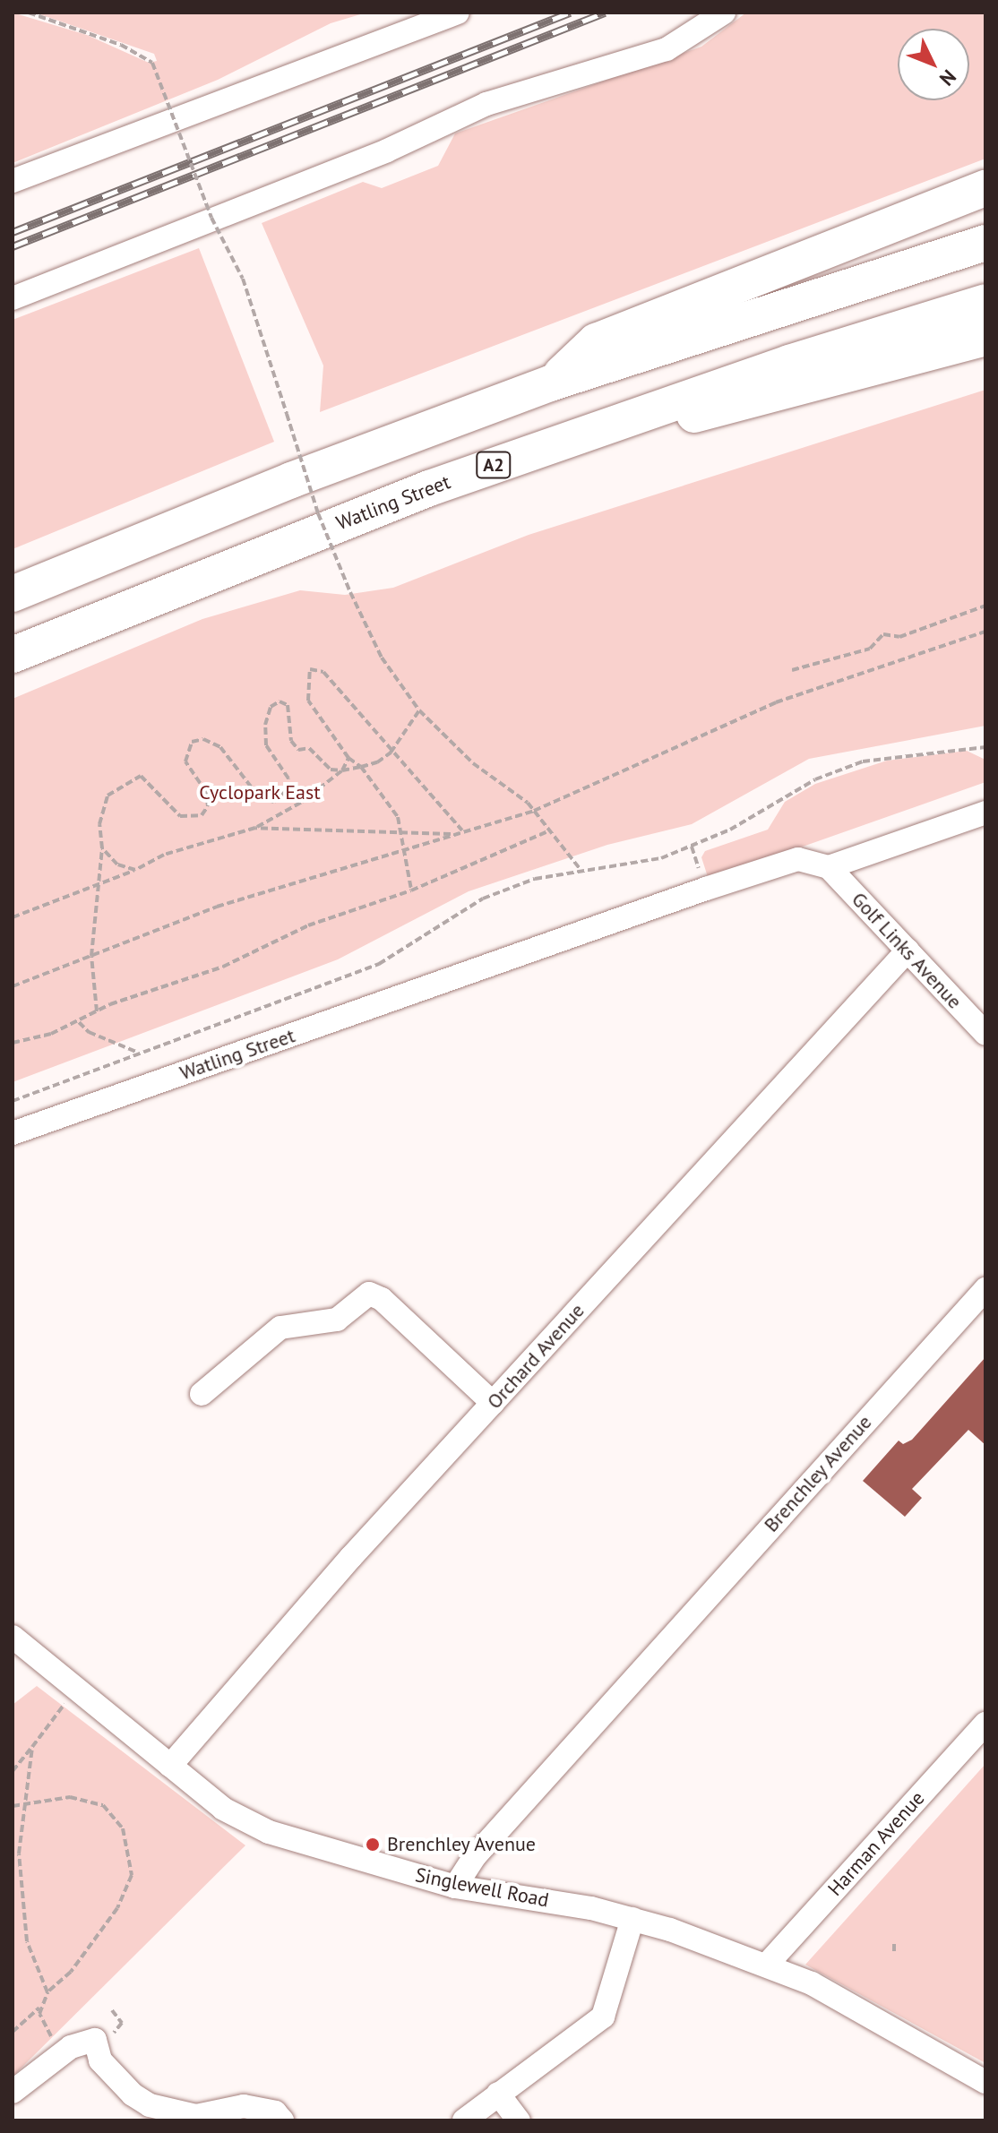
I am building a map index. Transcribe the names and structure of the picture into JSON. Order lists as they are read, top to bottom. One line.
{"streets":{"highway":["A2","Watling Street"],"street":["Golf Links Avenue","Orchard Avenue","Brenchley Avenue","Harman Avenue","Singlewell Road"]},"crossings":[["Watling Street","Golf Links Avenue"],["Golf Links Avenue","Orchard Avenue"],["Orchard Avenue","Singlewell Road"],["Brenchley Avenue","Singlewell Road"],["Harman Avenue","Singlewell Road"]],"parks":["Cyclopark East"],"places":["Brenchley Avenue"],"north":"bottom right"}
